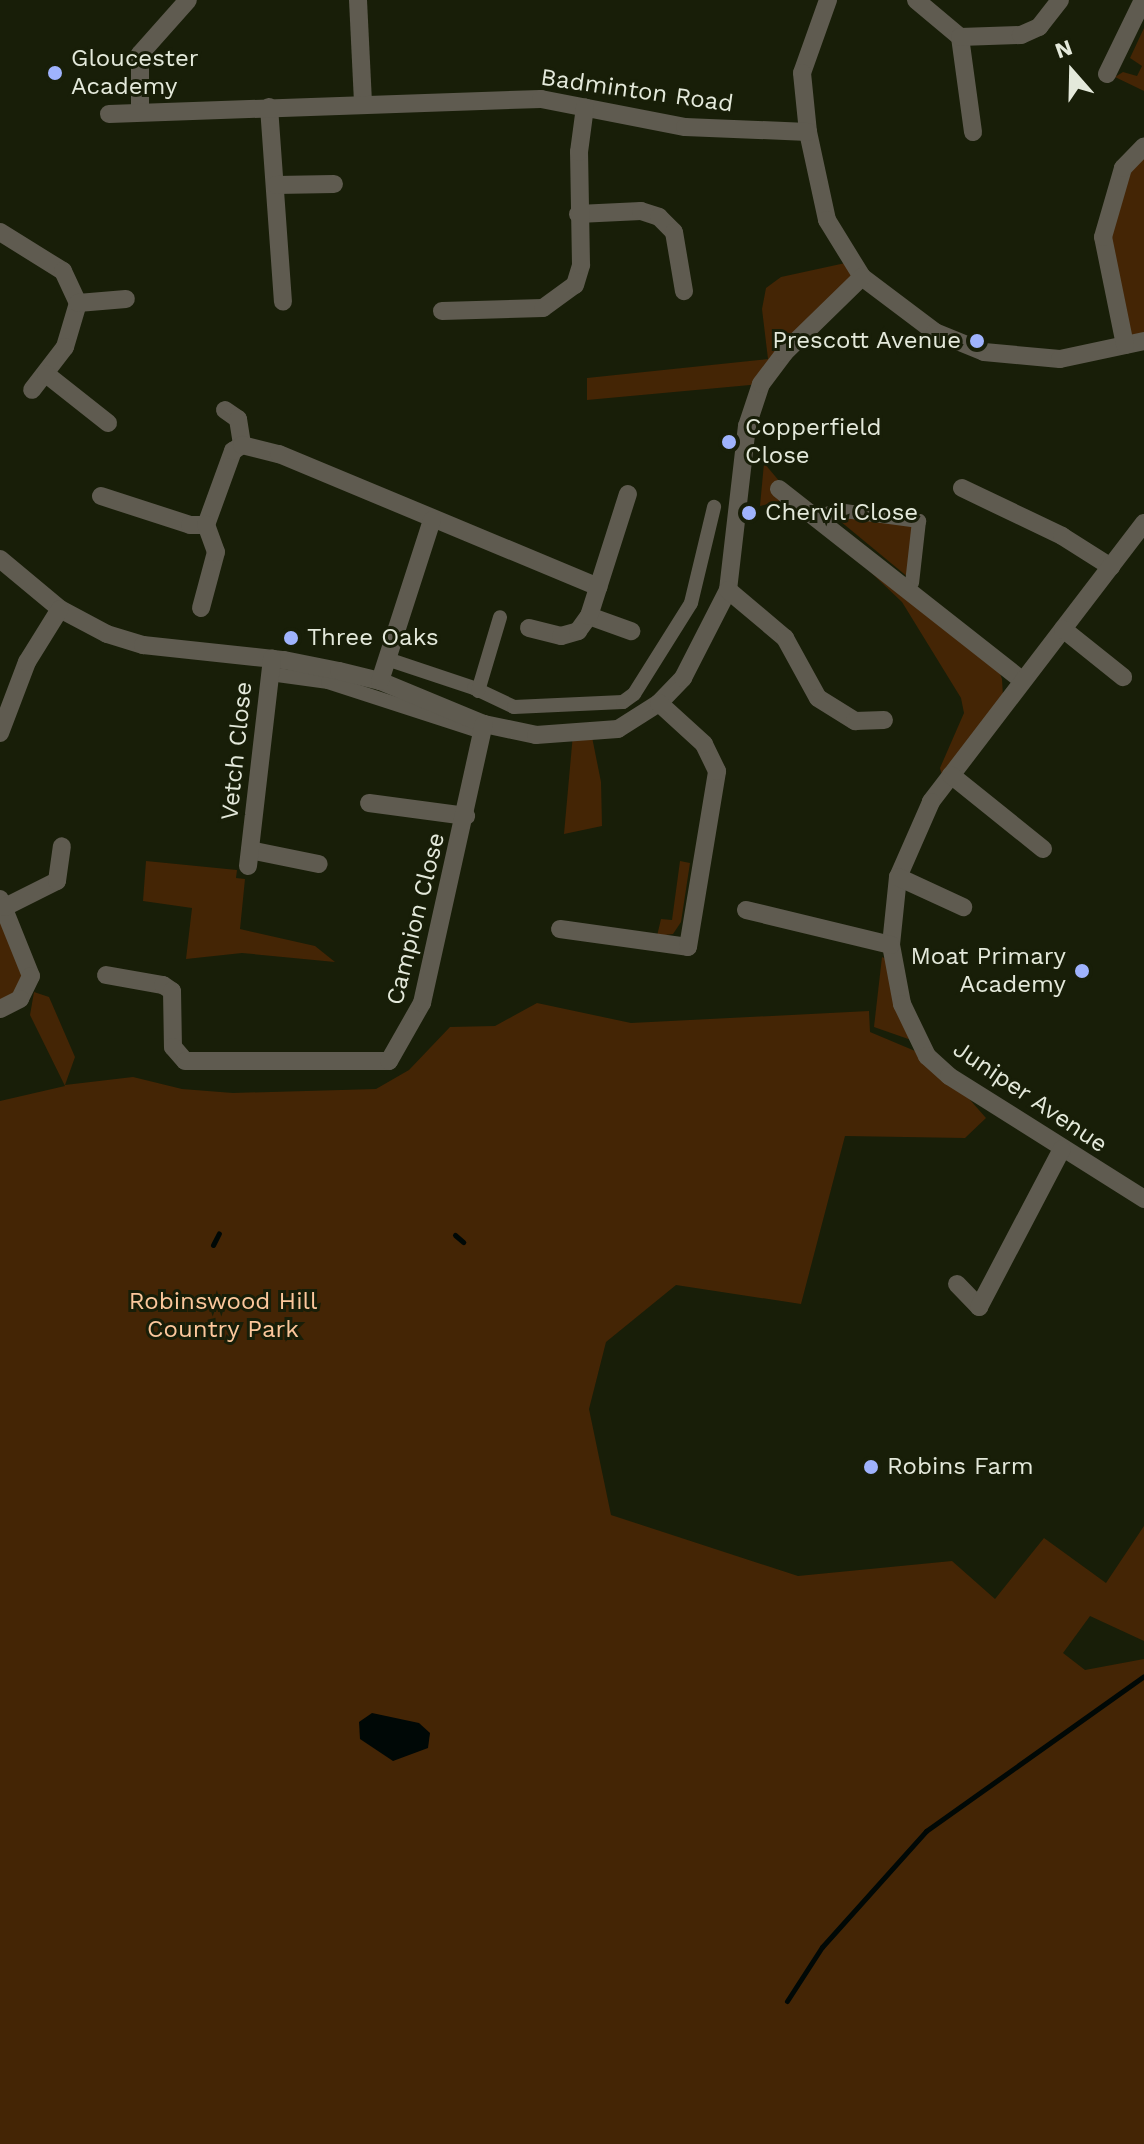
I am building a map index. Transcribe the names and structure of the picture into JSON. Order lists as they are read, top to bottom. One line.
{"streets":{"street":["Badminton Road","Vetch Close","Campion Close","Juniper Avenue"]},"parks":["Robinswood Hill Country Park"],"places":["Gloucester Academy","Prescott Avenue","Copperfield Close","Chervil Close","Three Oaks","Moat Primary Academy","Robins Farm"],"north":"top"}
